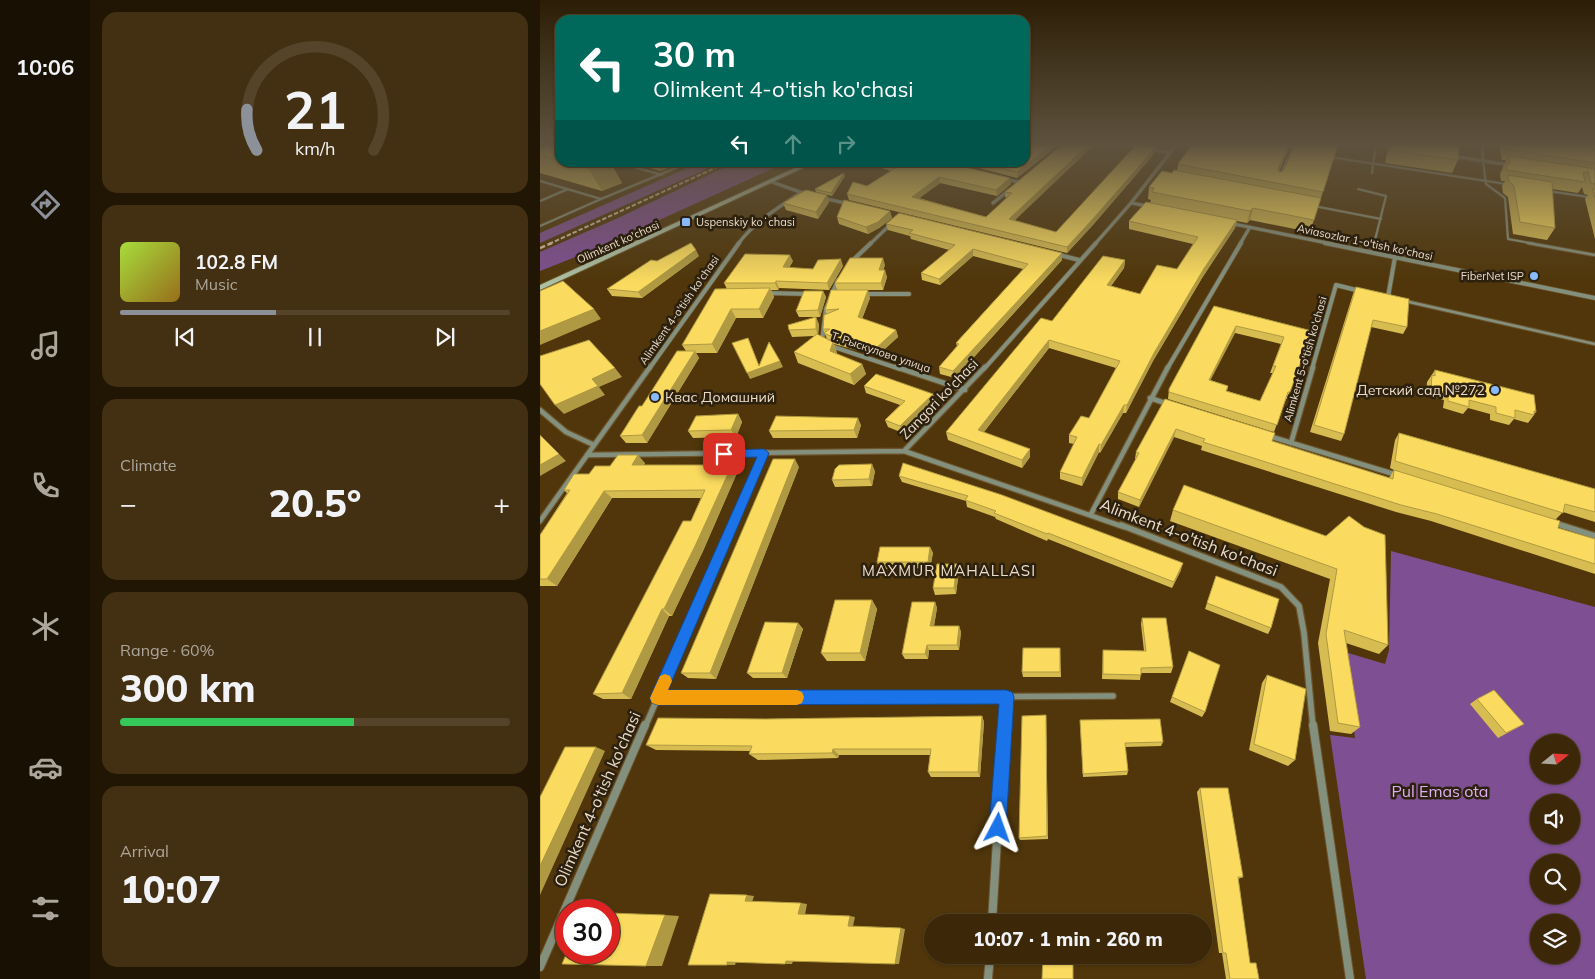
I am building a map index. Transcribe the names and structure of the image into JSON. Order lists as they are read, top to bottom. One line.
{"streets":{"main road":["Olimkent ko'chasi"],"street":["Aviasozlar 1-o'tish ko'chasi","Alimkent 4-o'tish ko'chasi","Т. Рыскулова улица","Alimkent 5-o'tish ko'chasi","Zangori ko'chasi","Olimkent 4-o'tish ko'chasi"]},"crossings":[["Alimkent 4-o'tish ko'chasi","Zangori ko'chasi"],["Т. Рыскулова улица","Zangori ko'chasi"],["Zangori ko'chasi","Olimkent 4-o'tish ko'chasi"]],"districts":["MAXMUR MAHALLASI"],"parks":["Pul Emas ota"],"places":{"transit":["Uspenskiy koʻchasi"],"other":["FiberNet ISP","Детский сад №272","Квас Домашний"]},"north":"right","page":{"tabs":"10:06","turn":["30 m","Olimkent 4-o'tish ko'chasi"],"song":["102.8 FM","Music"],"tile":["Climate",["Range · 60%","300 km"],["Arrival","10:07"]],"heat":["−","20.5°","+"],"limit":"30","trip":"10:07 · 1 min · 260 m","gauge":["21","km/h"]}}
